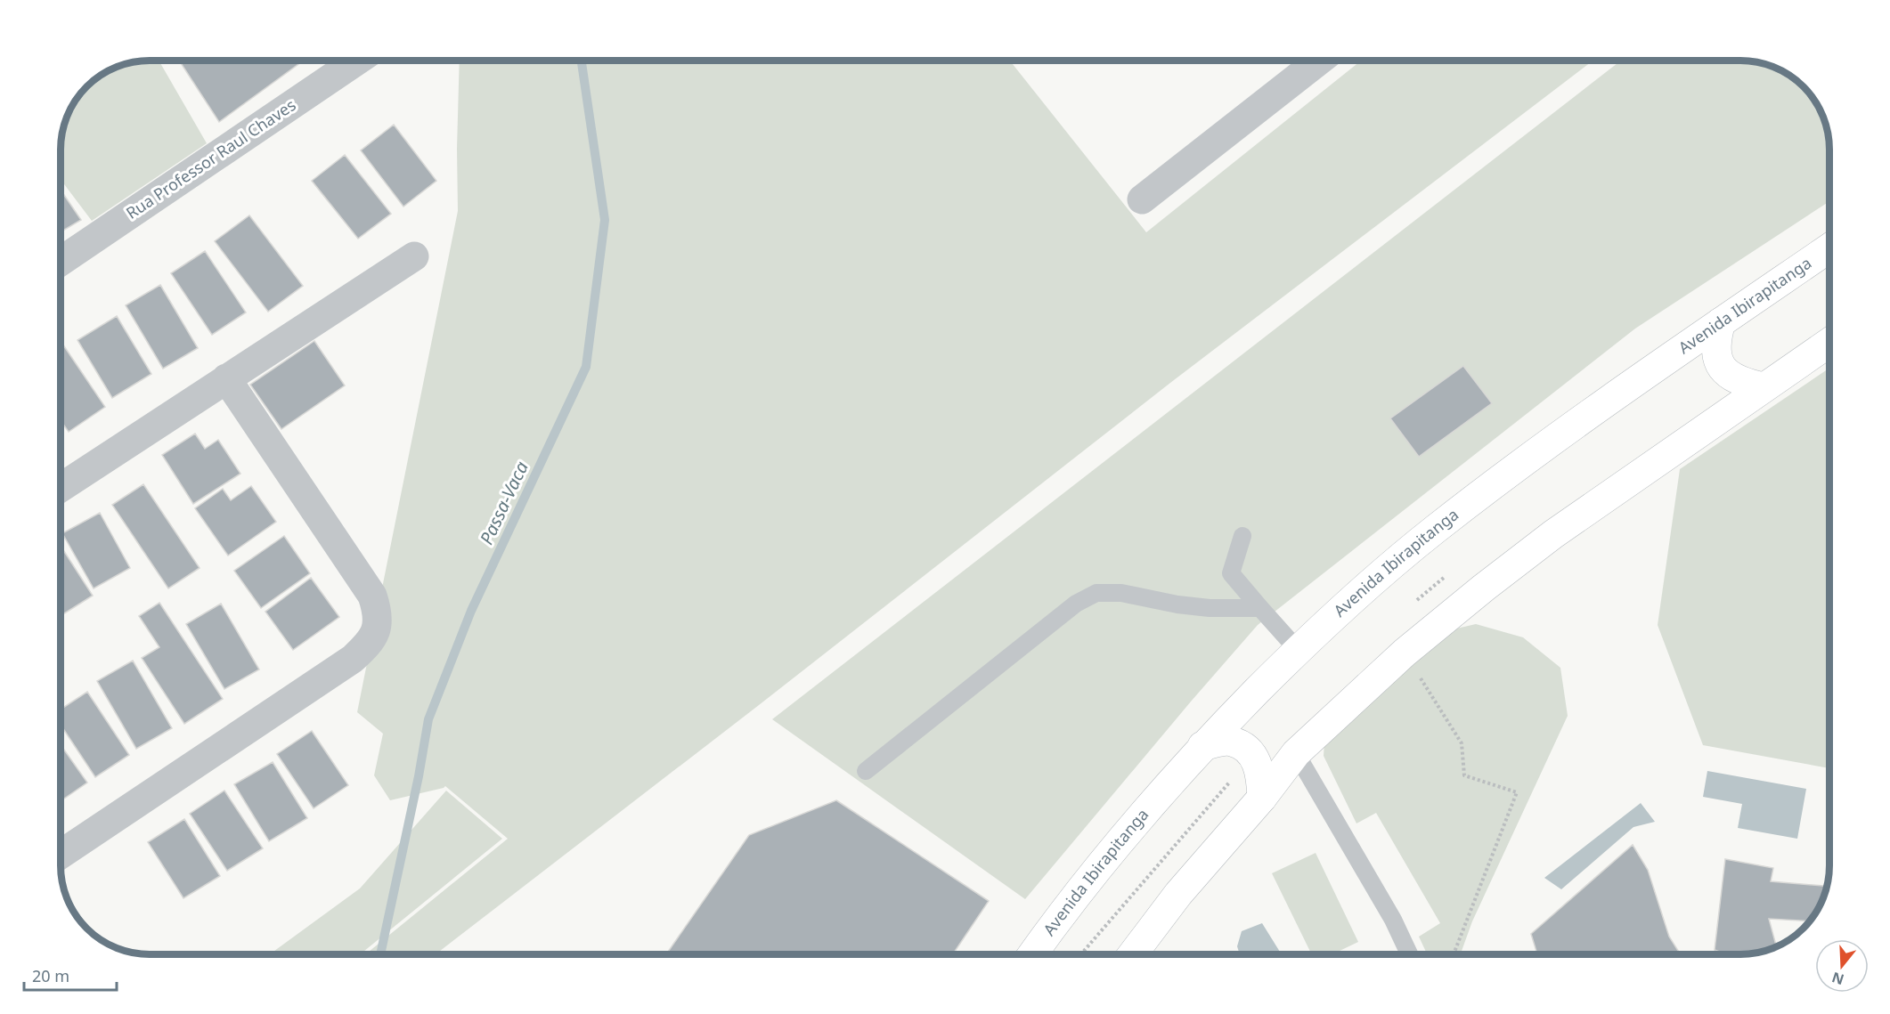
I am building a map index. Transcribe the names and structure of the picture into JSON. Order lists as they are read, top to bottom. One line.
{"streets":{"main road":["Avenida Ibirapitanga"],"street":["Rua Professor Raul Chaves"]},"water":["Passa-Vaca"],"scale_bar":"20 m","north":"bottom"}
